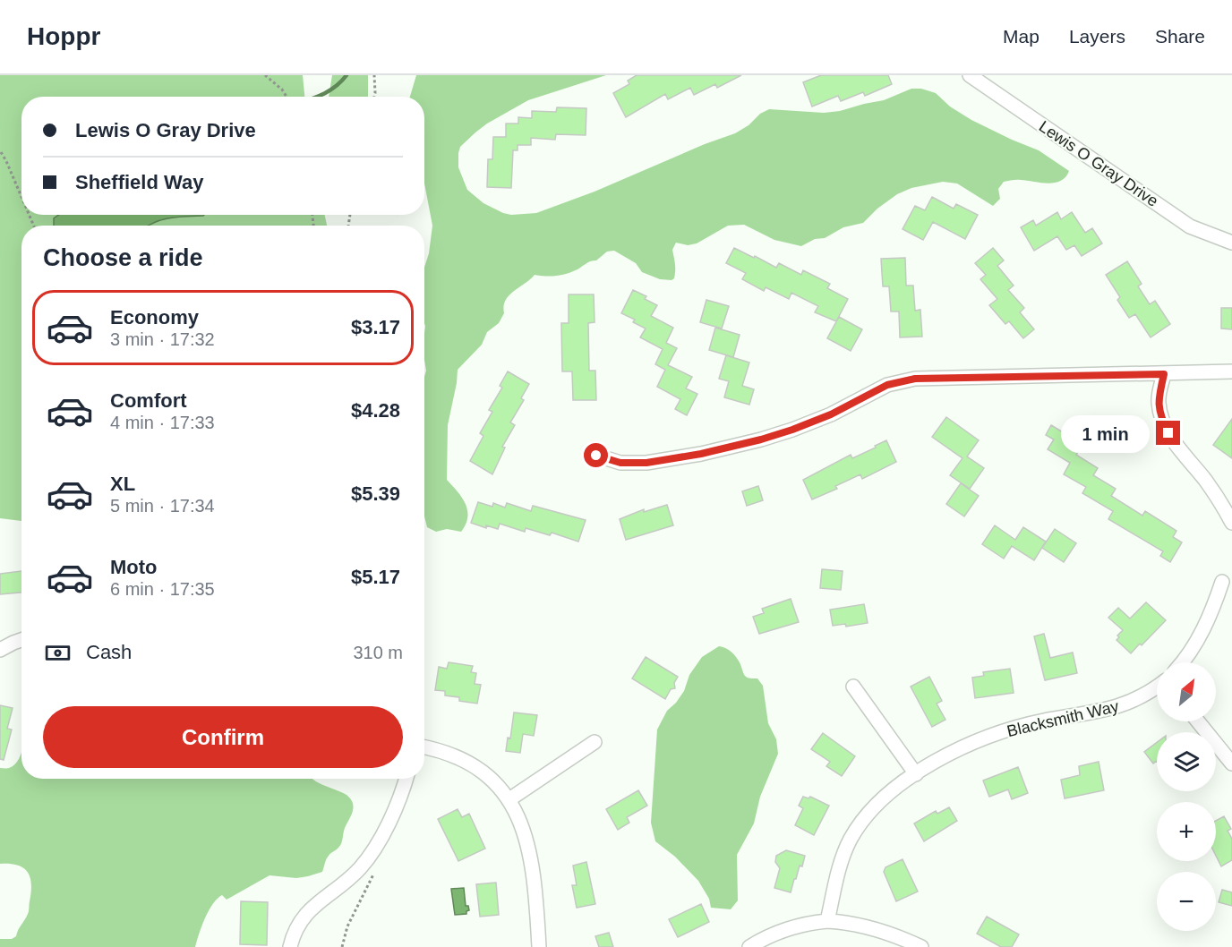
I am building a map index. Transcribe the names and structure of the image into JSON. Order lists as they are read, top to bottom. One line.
{"streets":{"street":["Lewis O Gray Drive","Blacksmith Way"]},"north":"top right","page":{"header":"Hoppr","nav":["Map","Layers","Share"],"banner":["Lewis O Gray Drive","Sheffield Way"],"heading":"Choose a ride","list":[{"name":"Economy","note":"3 min · 17:32","value":"$3.17"},{"name":"Comfort","note":"4 min · 17:33","value":"$4.28"},{"name":"XL","note":"5 min · 17:34","value":"$5.39"},{"name":"Moto","note":"6 min · 17:35","value":"$5.17"}],"bubble":"1 min","pay":["Cash","310 m"],"map_buttons":["+","−"],"buttons":"Confirm"}}
